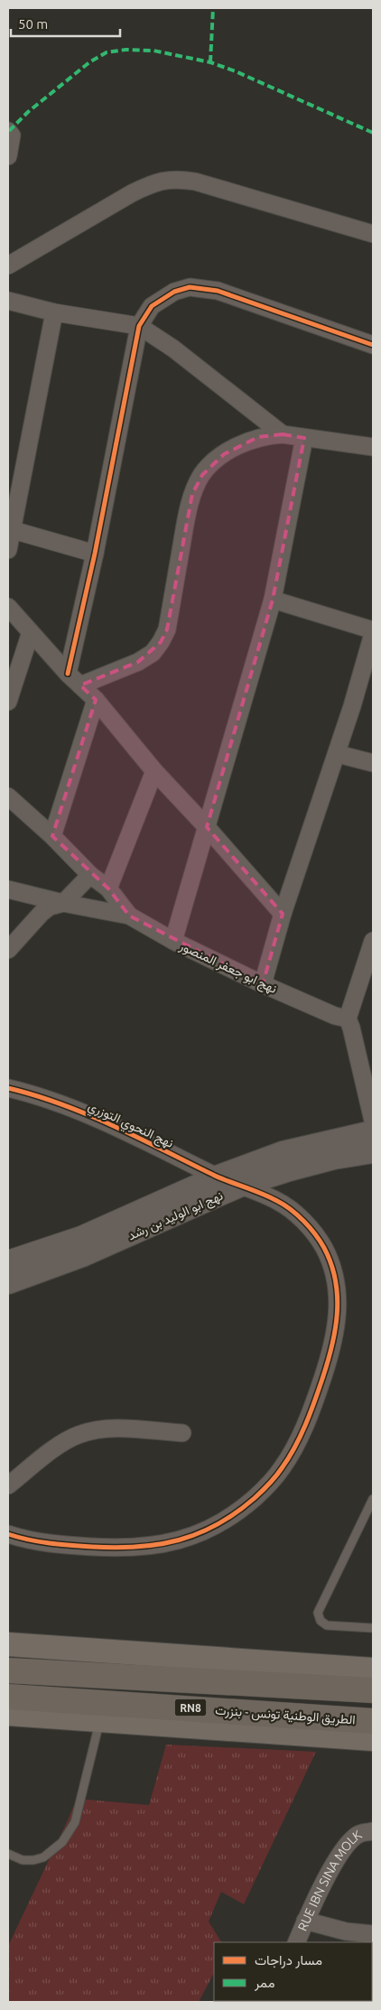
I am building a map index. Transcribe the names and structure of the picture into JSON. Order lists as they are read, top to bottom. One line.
{"streets":{"highway":["RN8","الطريق الوطنية تونس - بنزرت"],"street":["نهج ابو جعفر المنصور","نهج النحوي التوزري","نهج ابو الوليد بن رشد","RUE IBN SINA MOLK"]},"crossings":[["نهج النحوي التوزري","نهج ابو الوليد بن رشد"],["RN8","الطريق الوطنية تونس - بنزرت"]],"legend":["مسار دراجات","ممر"],"scale_bar":"50 m"}
